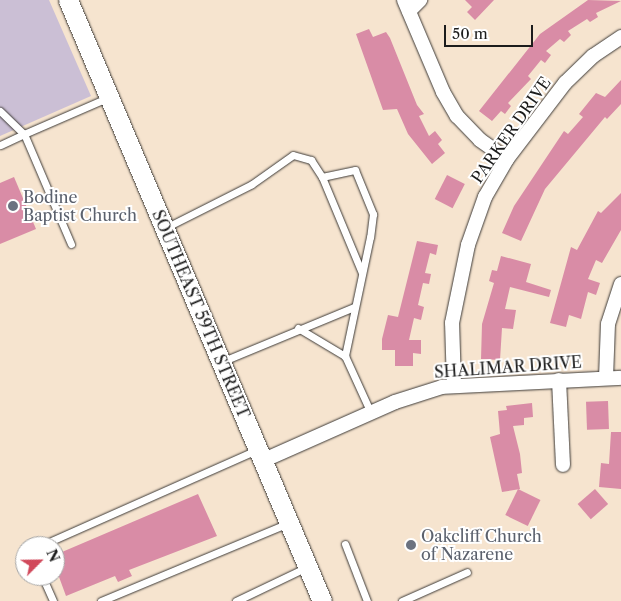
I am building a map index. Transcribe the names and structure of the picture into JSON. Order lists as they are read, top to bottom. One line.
{"streets":{"main road":["SOUTHEAST 59TH STREET"],"street":["PARKER DRIVE","SHALIMAR DRIVE"]},"crossings":[["PARKER DRIVE","SHALIMAR DRIVE"],["SOUTHEAST 59TH STREET","SHALIMAR DRIVE"]],"places":["Bodine Baptist Church","Oakcliff Church of Nazarene"],"scale_bar":"50 m","north":"top right"}
